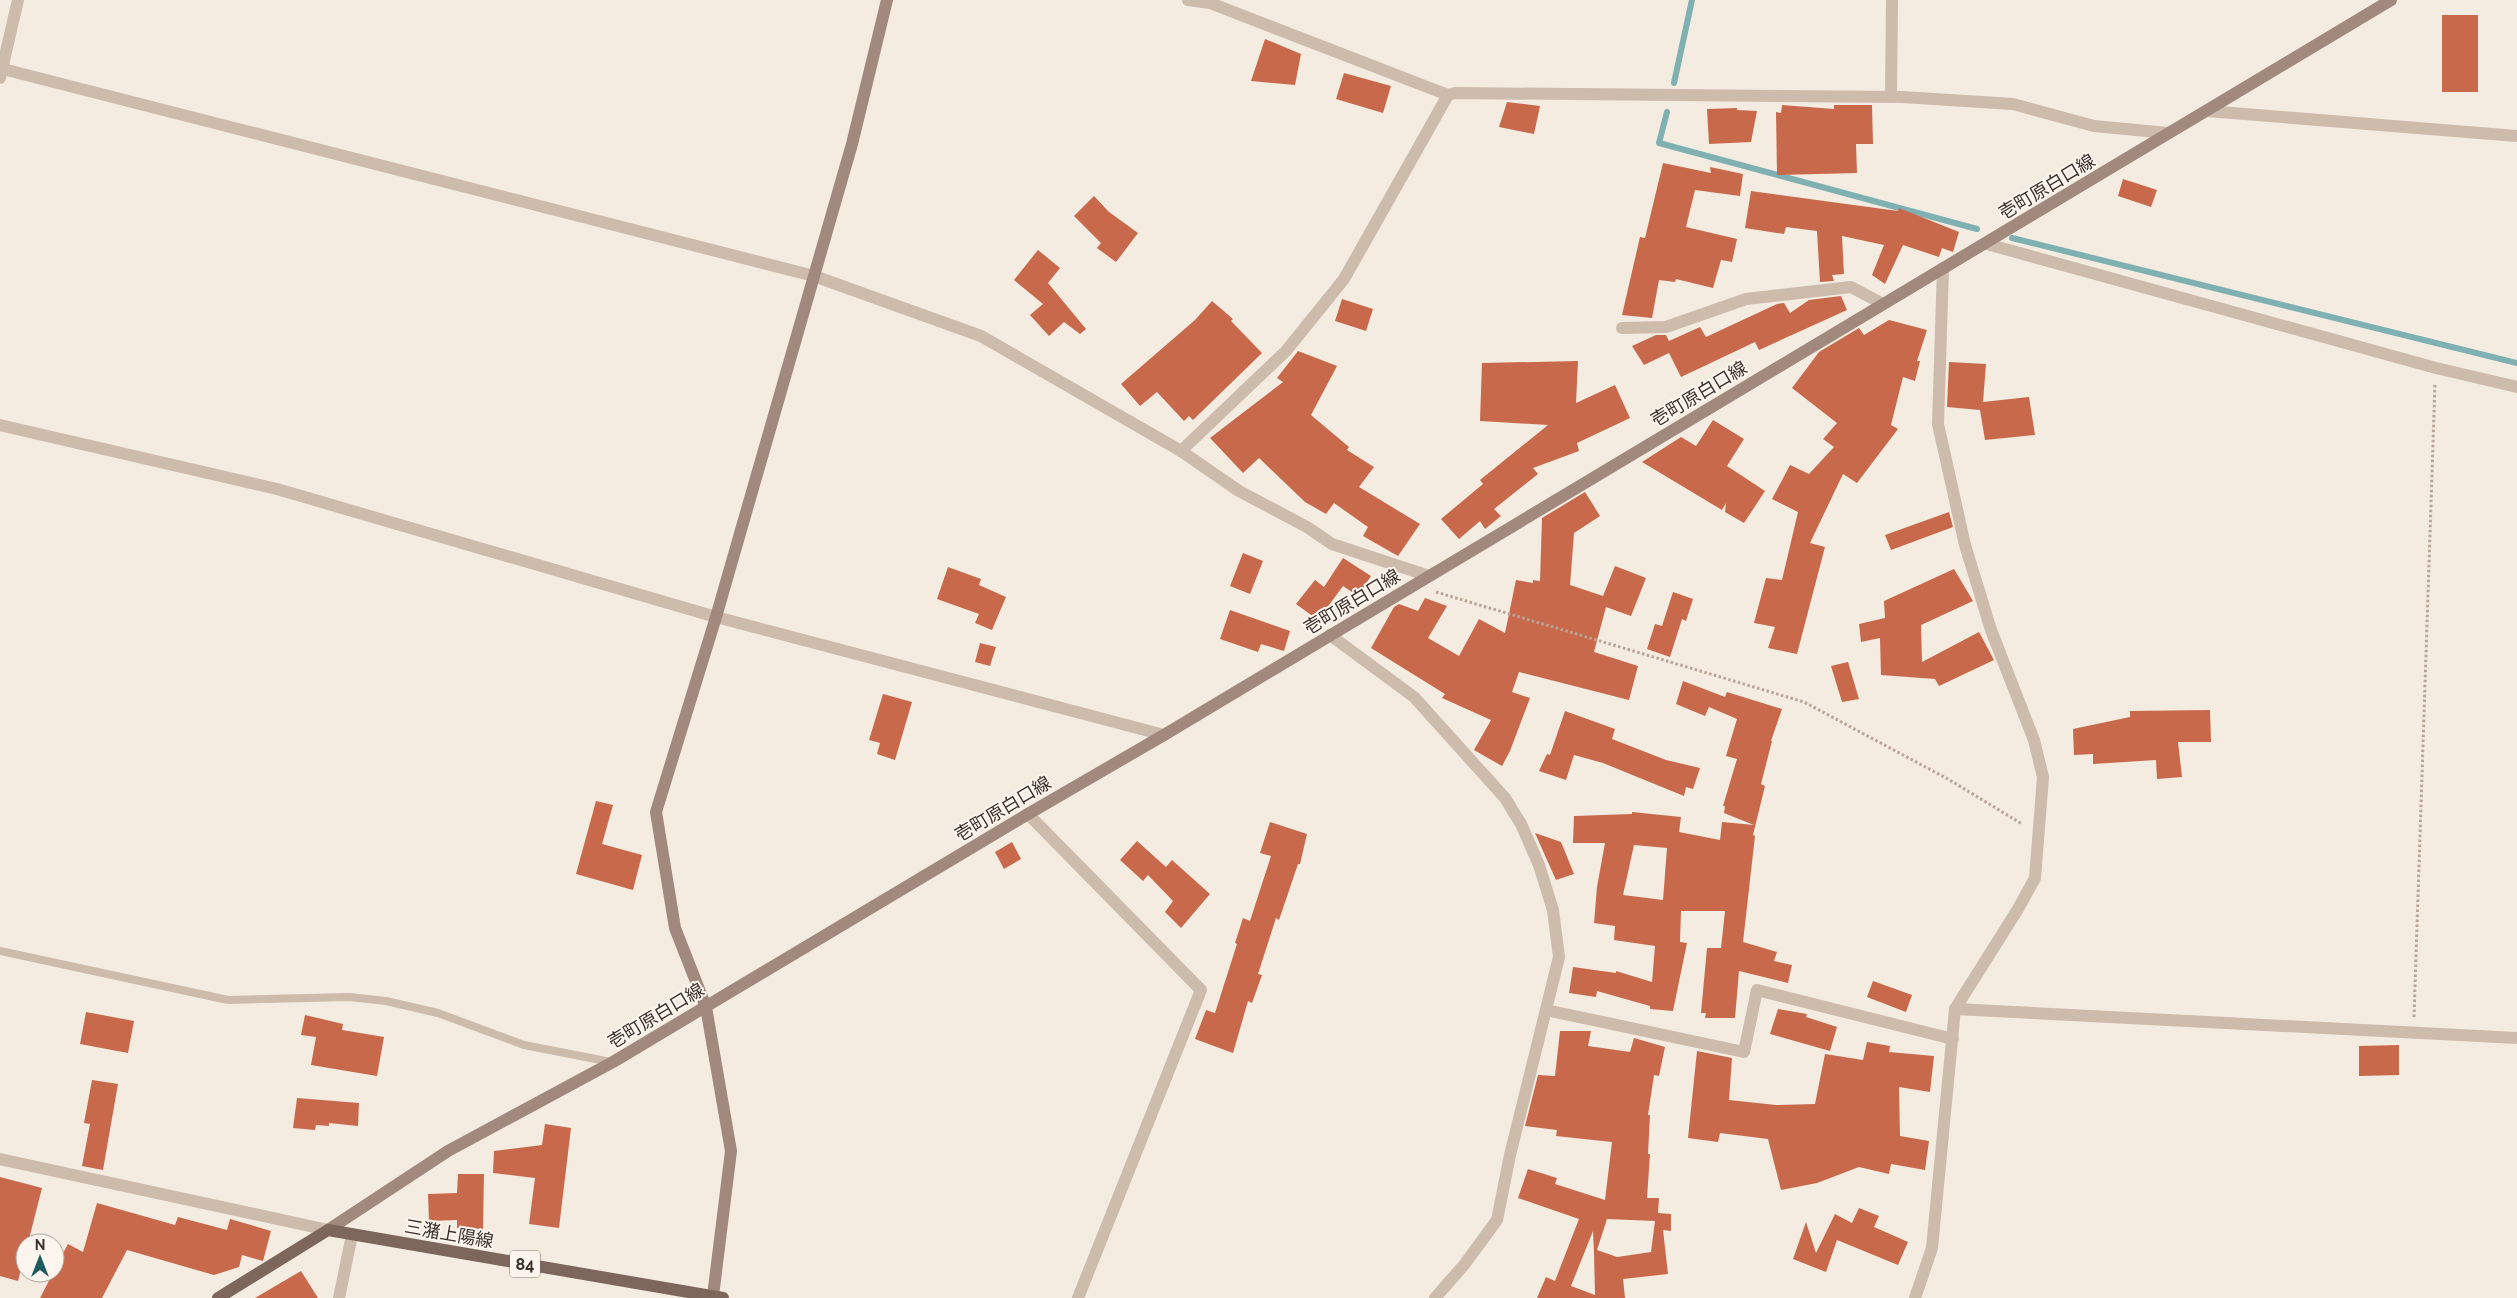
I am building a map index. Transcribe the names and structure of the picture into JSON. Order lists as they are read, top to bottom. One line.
{"streets":{"main road":["壱町原白口線","三潴上陽線","84"]},"crossings":[["壱町原白口線","三潴上陽線"]],"north":"top"}
